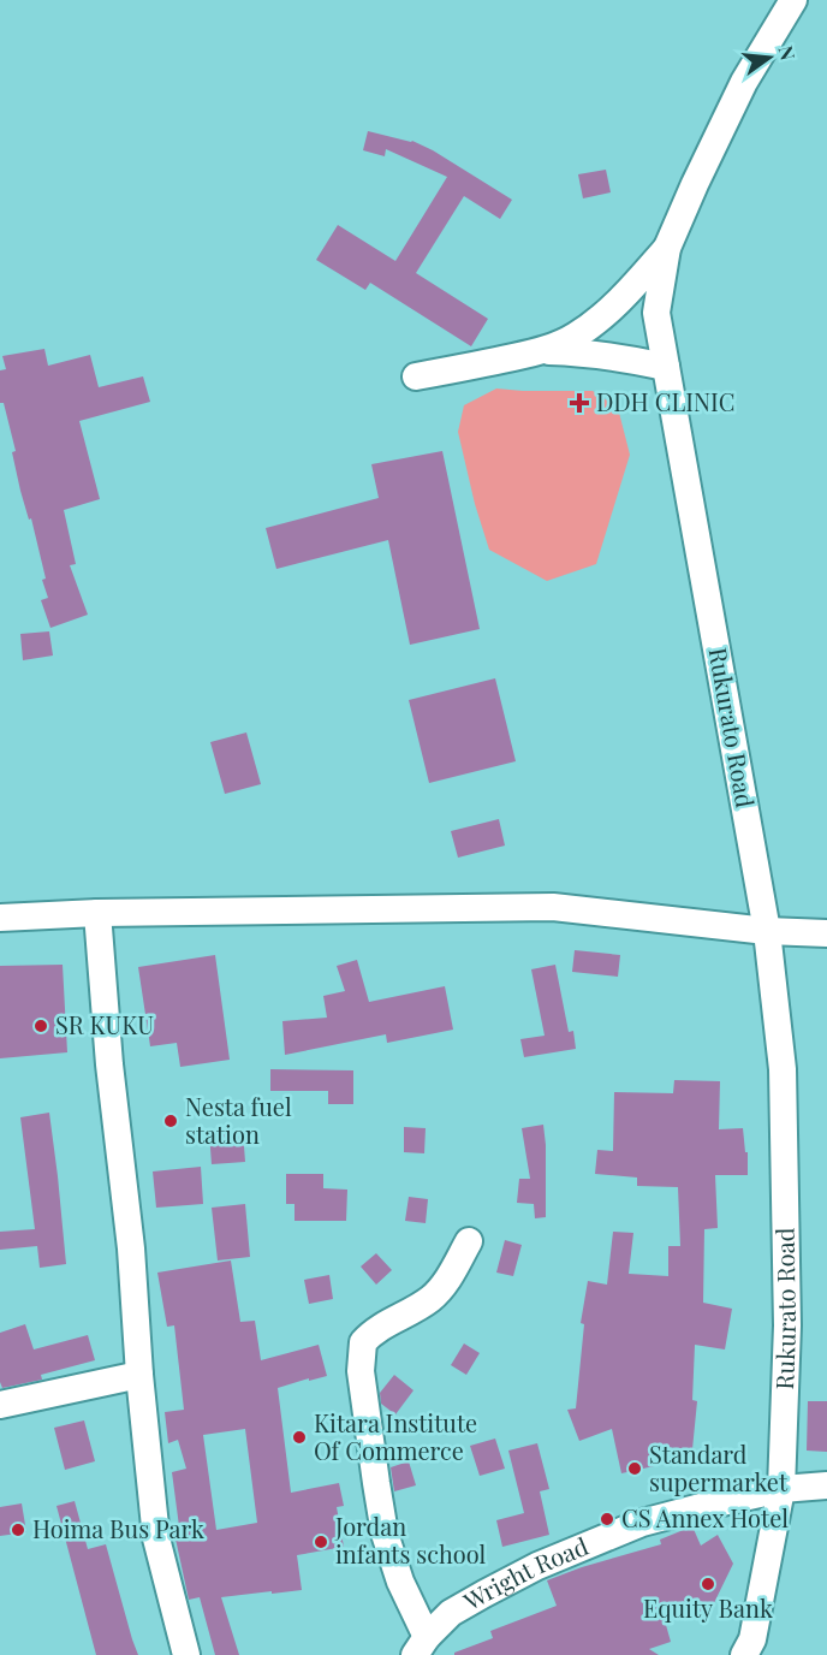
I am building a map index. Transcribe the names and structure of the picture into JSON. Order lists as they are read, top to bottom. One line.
{"streets":{"street":["Rukurato Road","Wright Road"]},"crossings":[["Rukurato Road","Wright Road"]],"places":{"health":["DDH CLINIC"],"other":["SR KUKU","Nesta fuel station","Kitara Institute Of Commerce","Standard supermarket","CS Annex Hotel","Hoima Bus Park","Jordan infants school","Equity Bank"]},"north":"right"}
